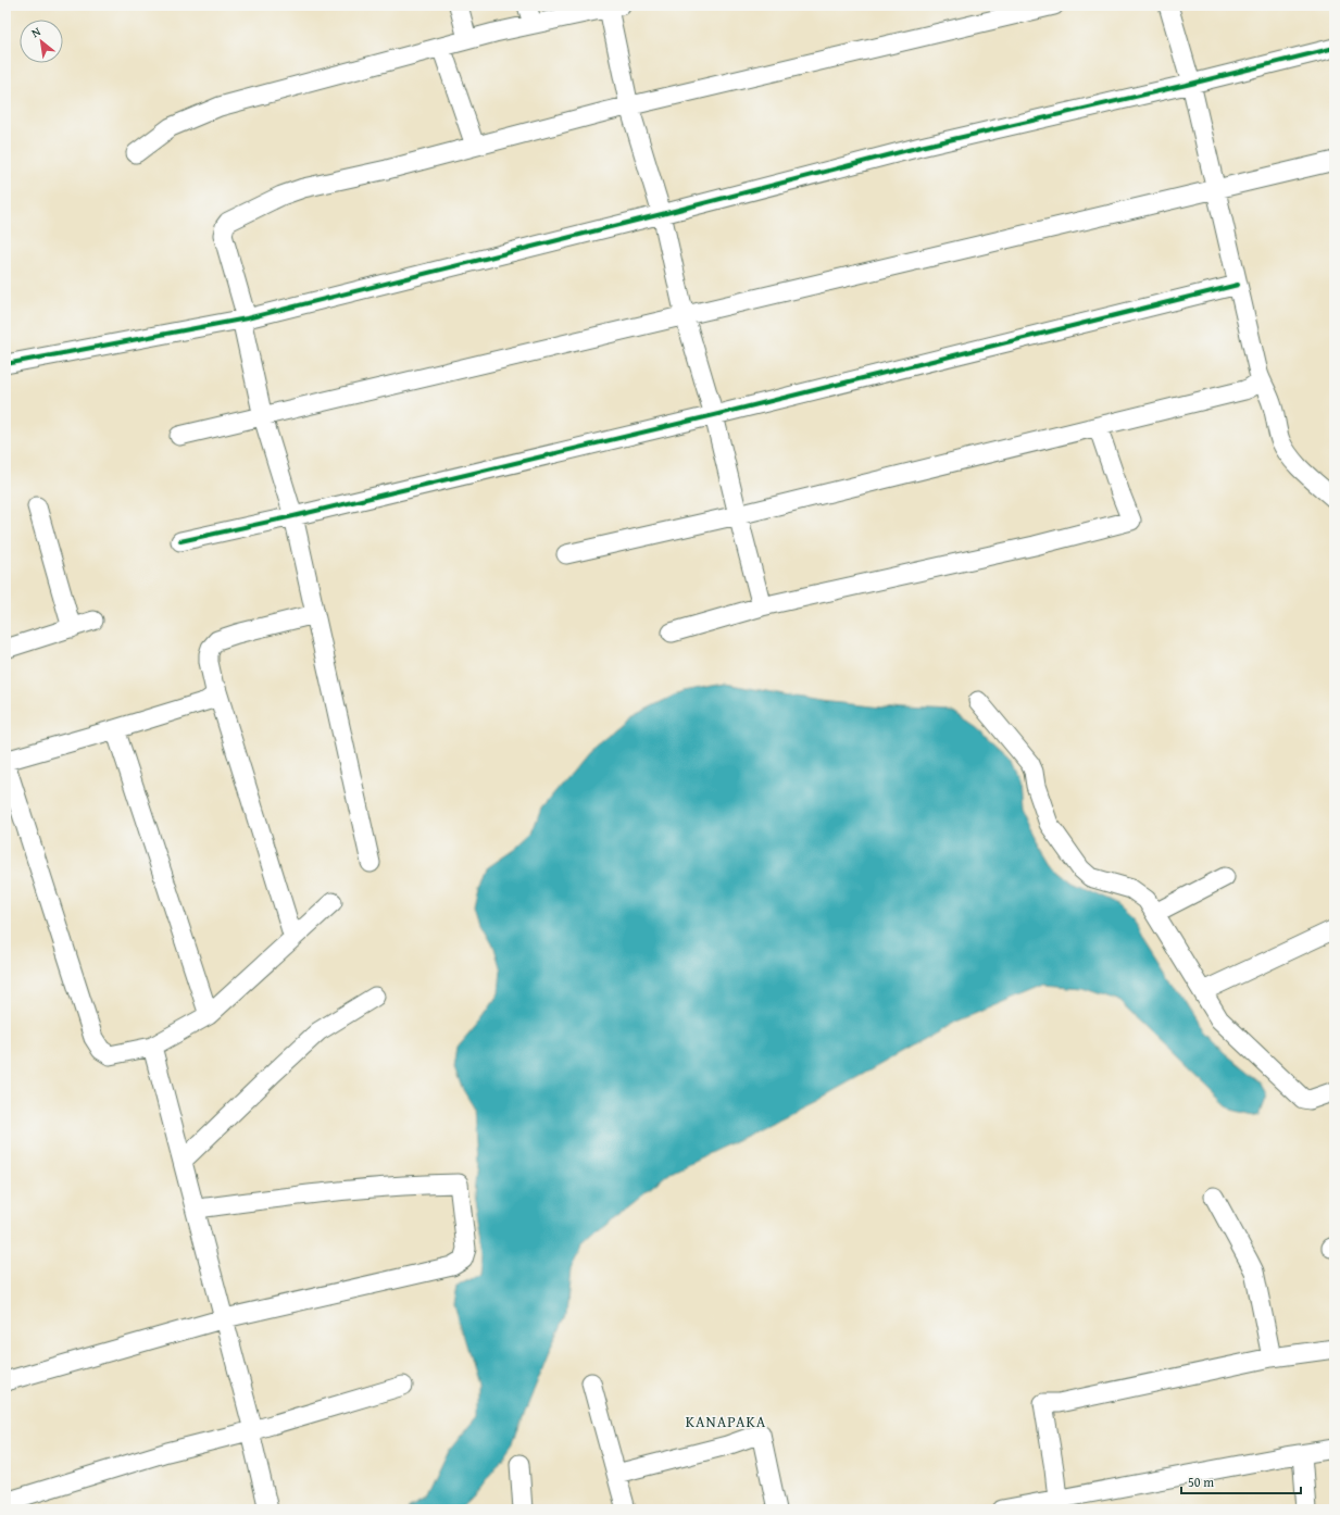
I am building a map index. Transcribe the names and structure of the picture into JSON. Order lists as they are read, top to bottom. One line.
{"districts":["KANAPAKA"],"scale_bar":"50 m","north":"top left"}
